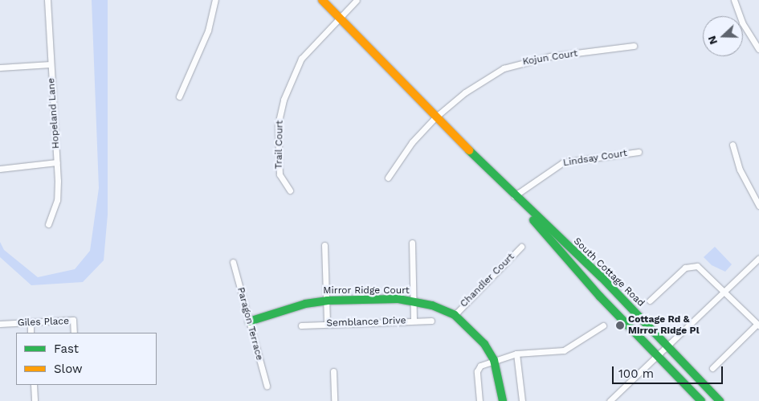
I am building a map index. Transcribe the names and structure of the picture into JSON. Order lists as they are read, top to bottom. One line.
{"streets":{"street":["Kojun Court","Hopeland Lane","Trail Court","Lindsay Court","South Cottage Road","Chandler Court","Mirror Ridge Court","Giles Place","Semblance Drive","Paragon Terrace"]},"crossings":[["Kojun Court","South Cottage Road"],["Trail Court","South Cottage Road"],["Lindsay Court","South Cottage Road"],["Chandler Court","Mirror Ridge Court"],["Mirror Ridge Court","Paragon Terrace"]],"places":["Cottage Rd & Mirror Ridge Pl"],"legend":["Fast","Slow"],"scale_bar":"100 m","north":"left"}
